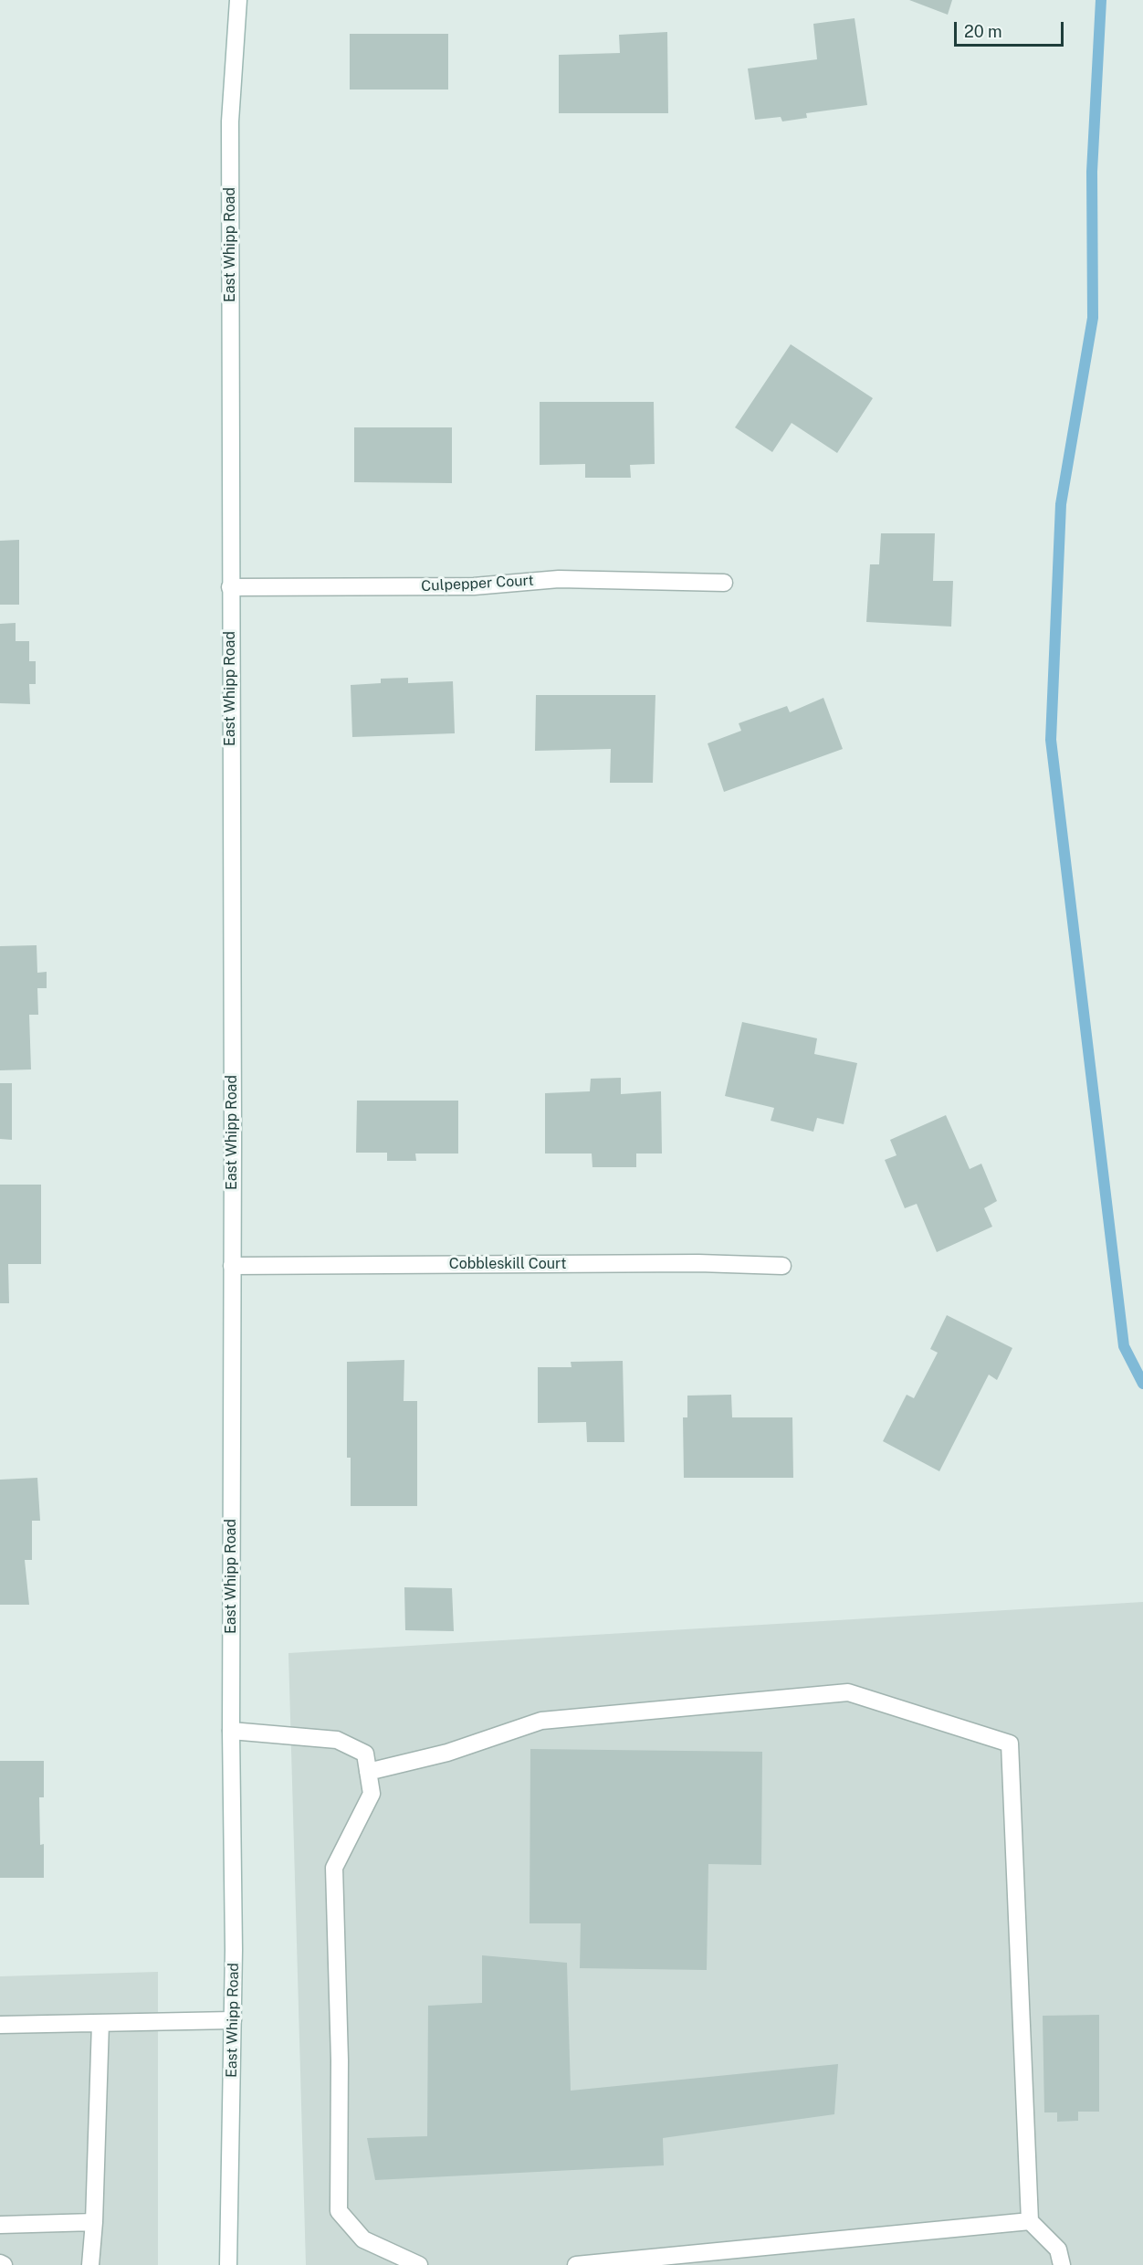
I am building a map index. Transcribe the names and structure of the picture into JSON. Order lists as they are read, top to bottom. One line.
{"streets":{"main road":["East Whipp Road","Culpepper Court","Cobbleskill Court"]},"crossings":[["East Whipp Road","Culpepper Court"],["East Whipp Road","Cobbleskill Court"]],"scale_bar":"20 m"}
